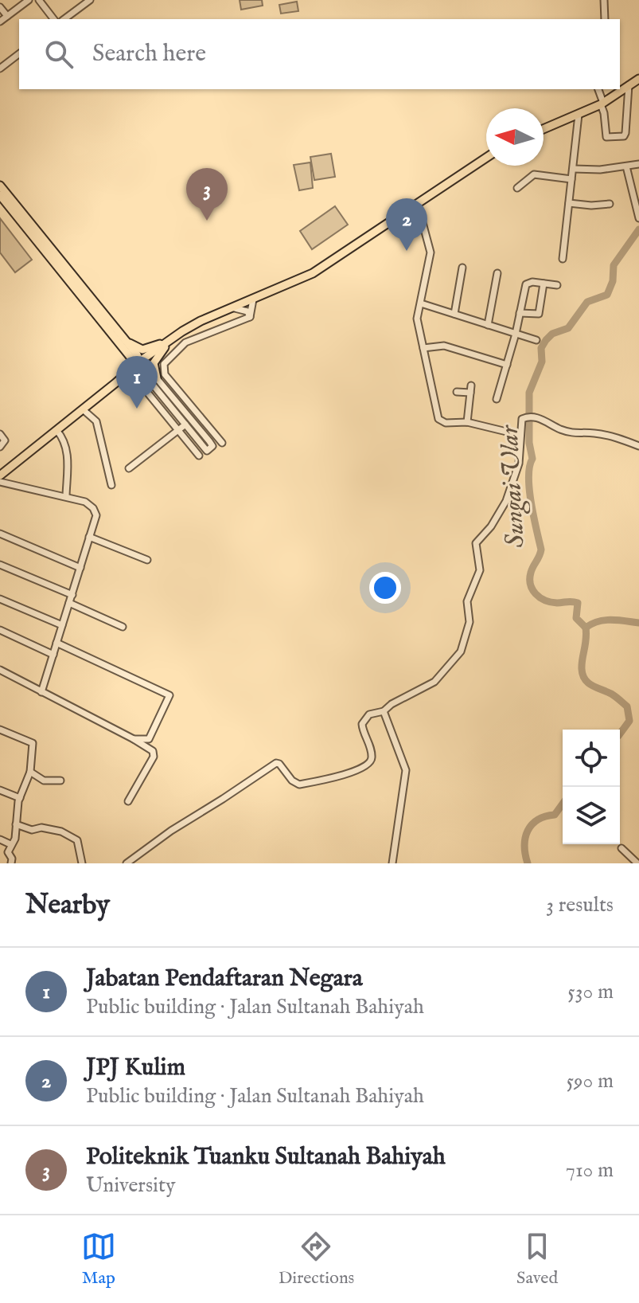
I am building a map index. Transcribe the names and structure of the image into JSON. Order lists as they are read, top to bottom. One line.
{"water":["Sungai Ular"],"north":"left","page":{"search":"Search here","pins":["3","2","1"],"heading":["Nearby","3 results"],"list":[{"mark":"1","name":"Jabatan Pendaftaran Negara","note":"Public building · Jalan Sultanah Bahiyah","value":"530 m"},{"mark":"2","name":"JPJ Kulim","note":"Public building · Jalan Sultanah Bahiyah","value":"590 m"},{"mark":"3","name":"Politeknik Tuanku Sultanah Bahiyah","note":"University","value":"710 m"}],"nav":["Map","Directions","Saved"]}}
